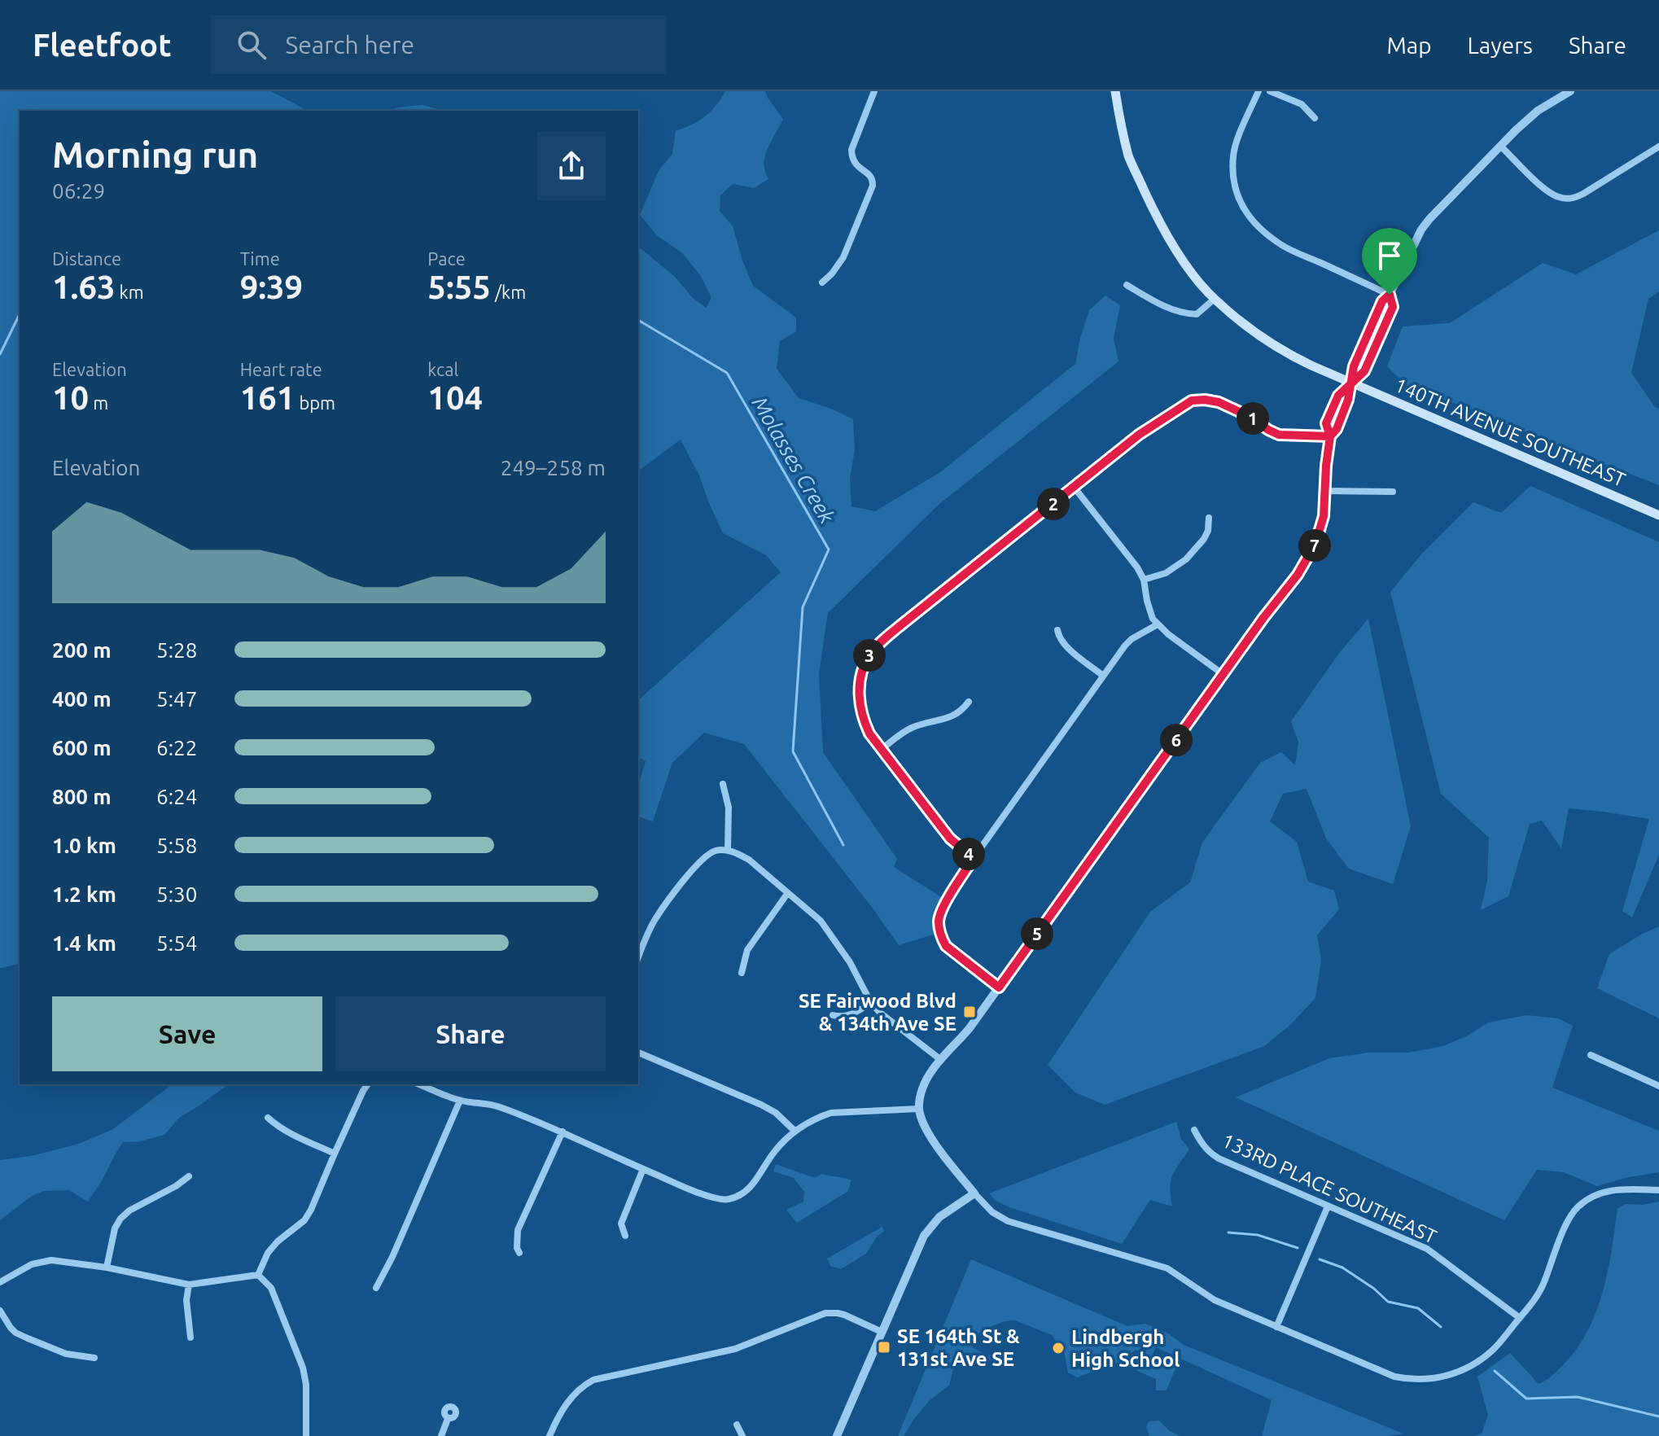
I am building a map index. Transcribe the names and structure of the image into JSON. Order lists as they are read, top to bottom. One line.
{"streets":{"main road":["140TH AVENUE SOUTHEAST"],"street":["133RD PLACE SOUTHEAST"]},"water":["Molasses Creek"],"places":{"transit":["SE Fairwood Blvd & 134th Ave SE","SE 164th St & 131st Ave SE"],"other":["Lindbergh High School"]},"page":{"header":"Fleetfoot","search":"Search here","nav":["Map","Layers","Share"],"heading":["Morning run","06:29"],"stats":[["Distance","1.63 km"],["Time","9:39"],["Pace","5:55 /km"],["Elevation","10 m"],["Heart rate","161 bpm"],["kcal","104"]],"pins":["1","2","7","3","6","4","5"],"chart":["Elevation","249–258 m"],"list":[{"name":"200 m","note":"5:28"},{"name":"400 m","note":"5:47"},{"name":"600 m","note":"6:22"},{"name":"800 m","note":"6:24"},{"name":"1.0 km","note":"5:58"},{"name":"1.2 km","note":"5:30"},{"name":"1.4 km","note":"5:54"}],"buttons":["Save","Share"]}}
